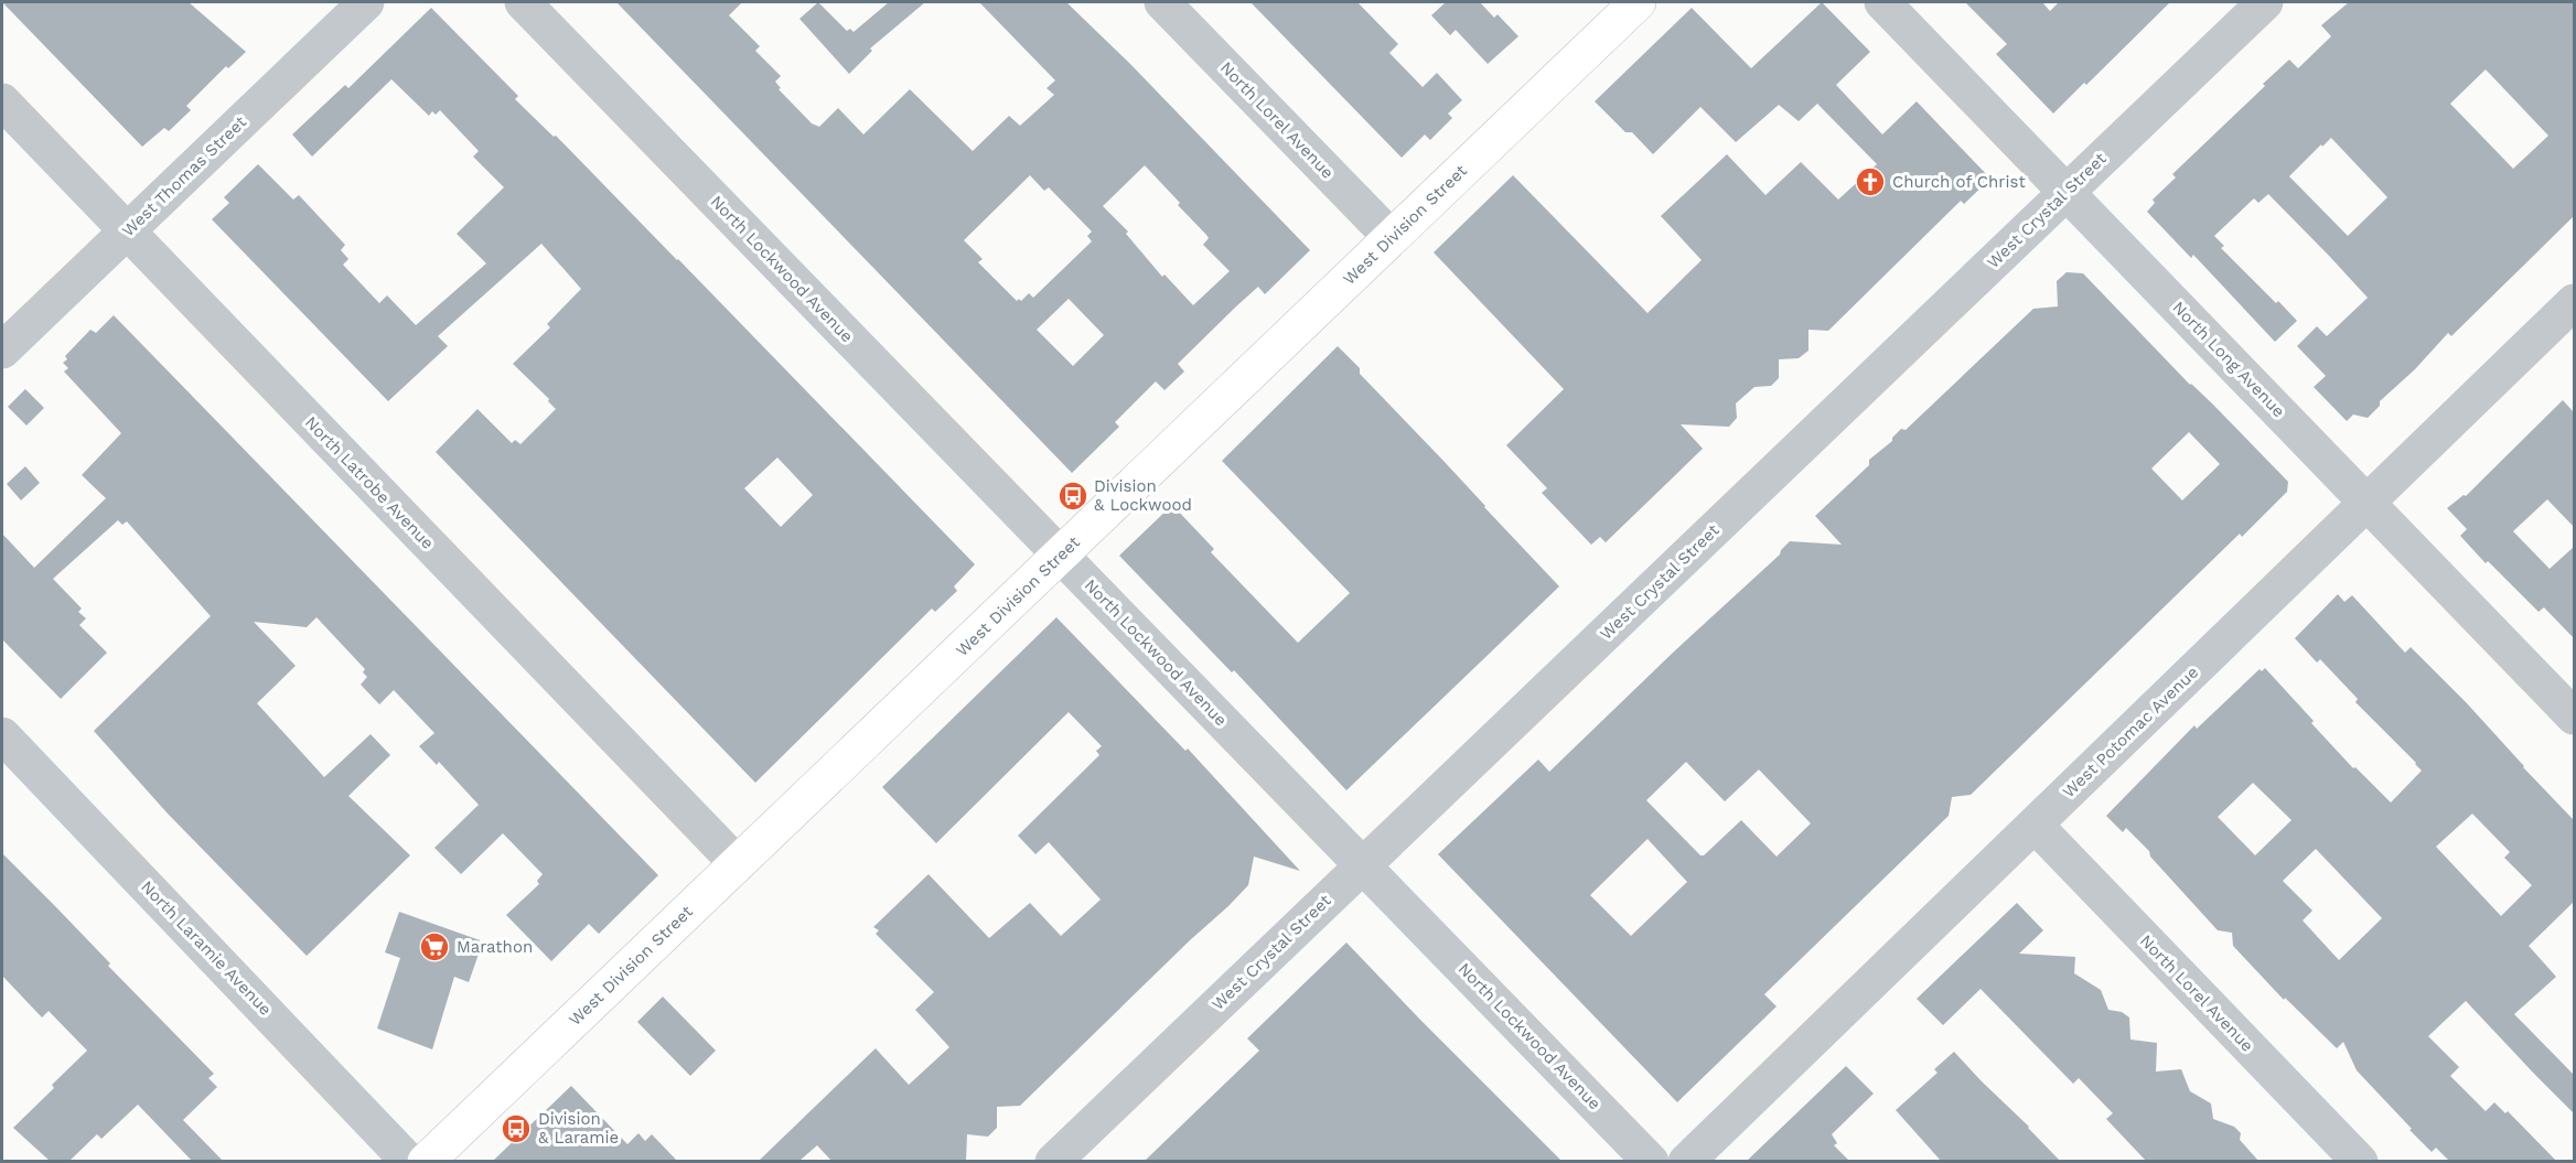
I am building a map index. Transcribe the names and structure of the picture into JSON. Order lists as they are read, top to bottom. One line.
{"streets":{"main road":["West Division Street"],"street":["North Lorel Avenue","West Thomas Street","West Crystal Street","North Lockwood Avenue","North Long Avenue","North Latrobe Avenue","West Potomac Avenue","North Laramie Avenue"]},"crossings":[["North Lorel Avenue","West Division Street"],["North Lorel Avenue","West Potomac Avenue"],["West Thomas Street","North Latrobe Avenue"],["West Crystal Street","North Lockwood Avenue"],["West Crystal Street","North Long Avenue"],["West Division Street","North Lockwood Avenue"],["West Division Street","North Latrobe Avenue"],["North Long Avenue","West Potomac Avenue"]],"places":{"church":["Church of Christ"],"bus stop":["Division & Lockwood","Division & Laramie"],"supermarket":["Marathon"]}}
